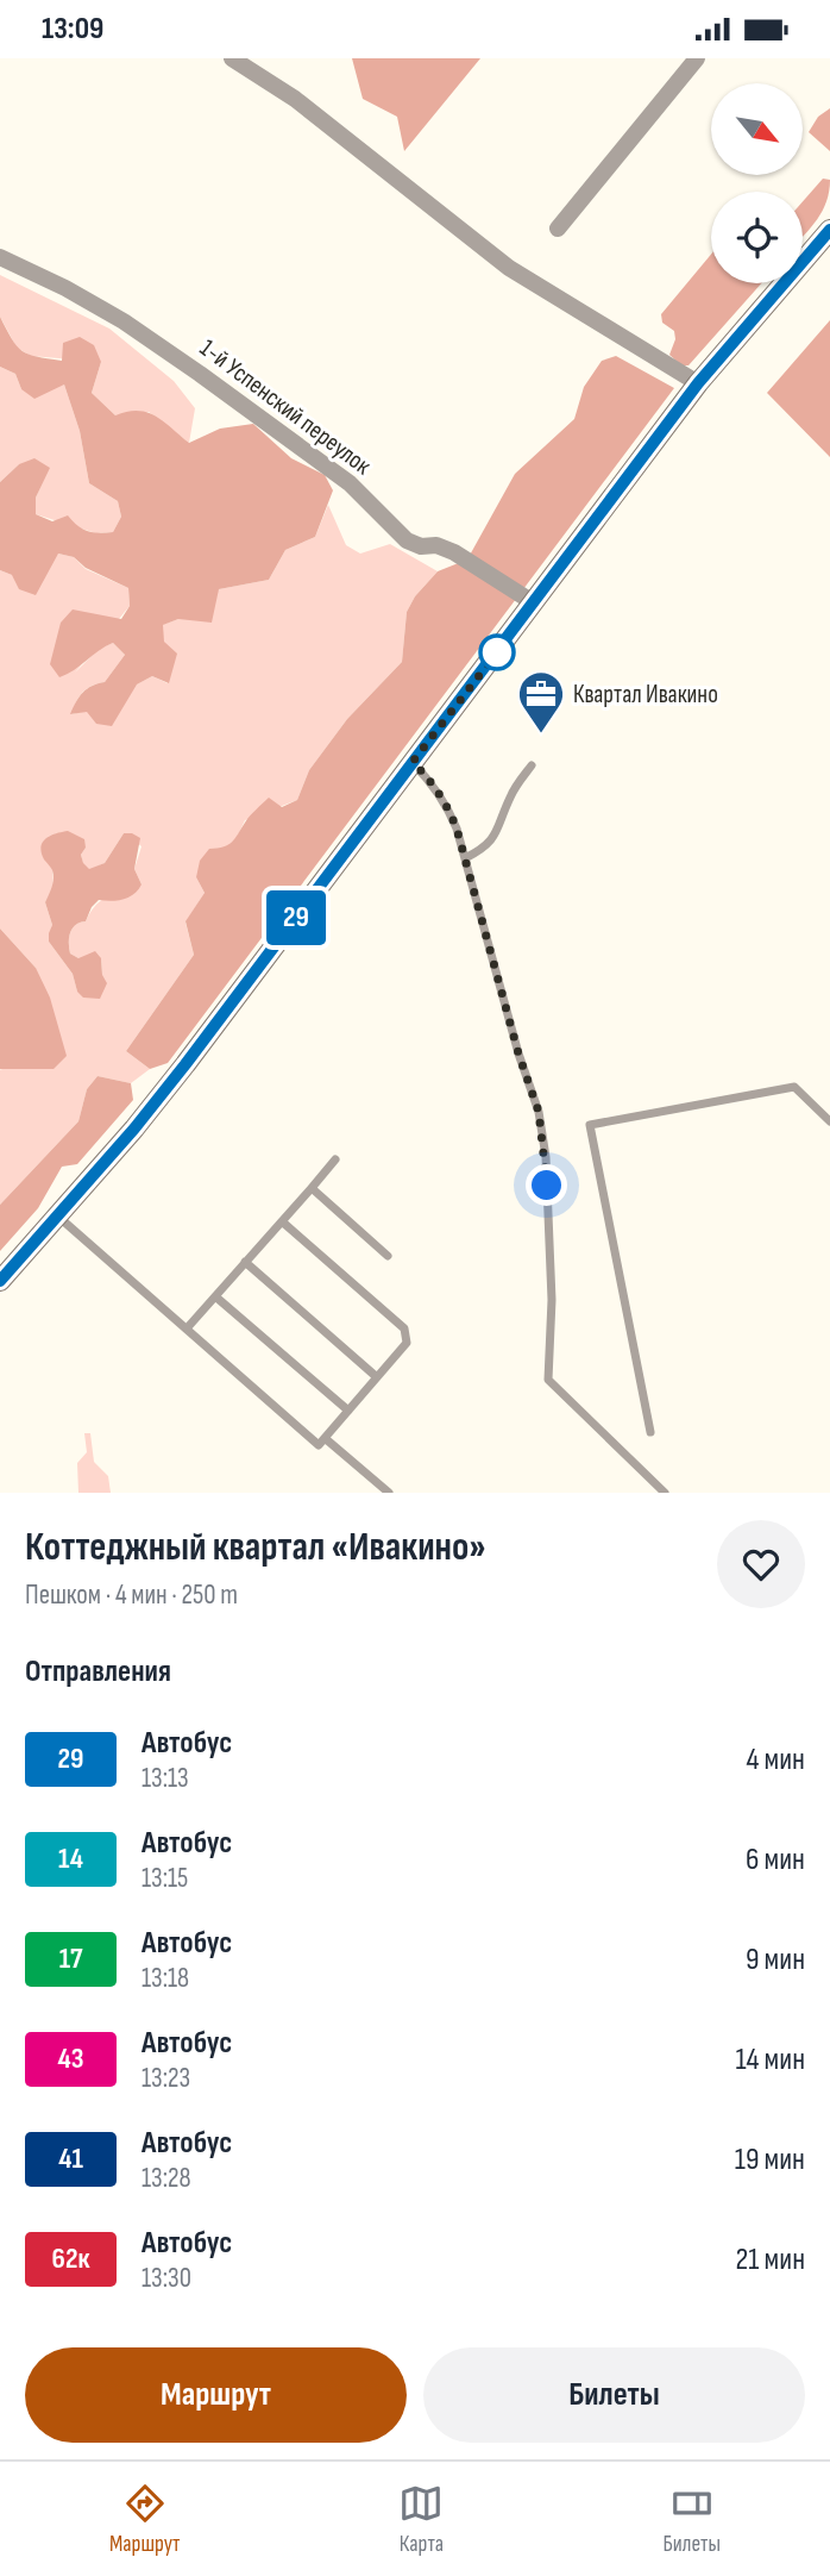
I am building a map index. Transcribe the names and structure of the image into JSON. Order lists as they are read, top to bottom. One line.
{"streets":{"street":["1-й Успенский переулок"]},"places":{"office":["Квартал Ивакино"]},"lines":["bus line 29"],"north":"bottom right","page":{"status":"13:09","on_map":"29","heading":[["Коттеджный квартал «Ивакино»","Пешком · 4 мин · 250 m"],"Отправления"],"list":[{"mark":"29","name":"Автобус","note":"13:13","value":"4 мин"},{"mark":"14","name":"Автобус","note":"13:15","value":"6 мин"},{"mark":"17","name":"Автобус","note":"13:18","value":"9 мин"},{"mark":"43","name":"Автобус","note":"13:23","value":"14 мин"},{"mark":"41","name":"Автобус","note":"13:28","value":"19 мин"},{"mark":"62к","name":"Автобус","note":"13:30","value":"21 мин"}],"buttons":["Маршрут","Билеты"],"tabs":["Маршрут","Карта","Билеты"]}}
